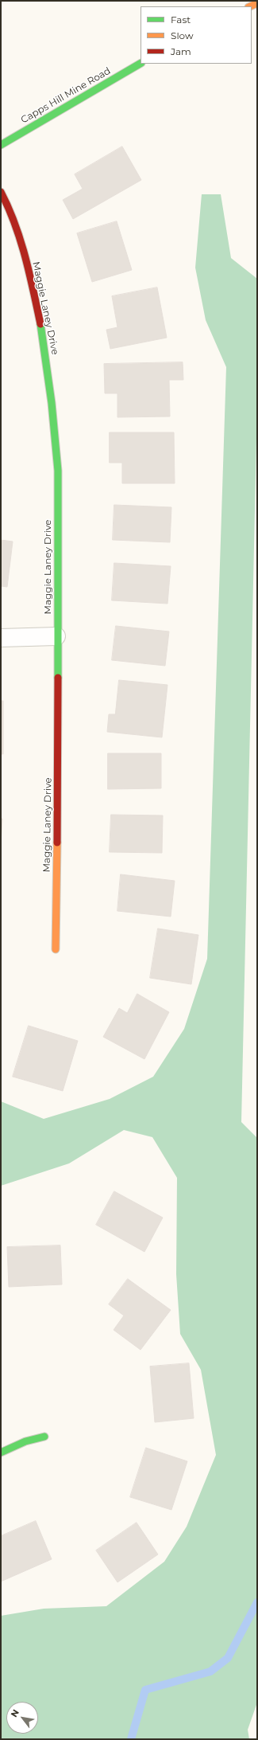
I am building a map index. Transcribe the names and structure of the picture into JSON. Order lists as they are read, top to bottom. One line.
{"streets":{"street":["Capps Hill Mine Road","Maggie Laney Drive"]},"legend":["Fast","Slow","Jam"],"north":"top left"}
